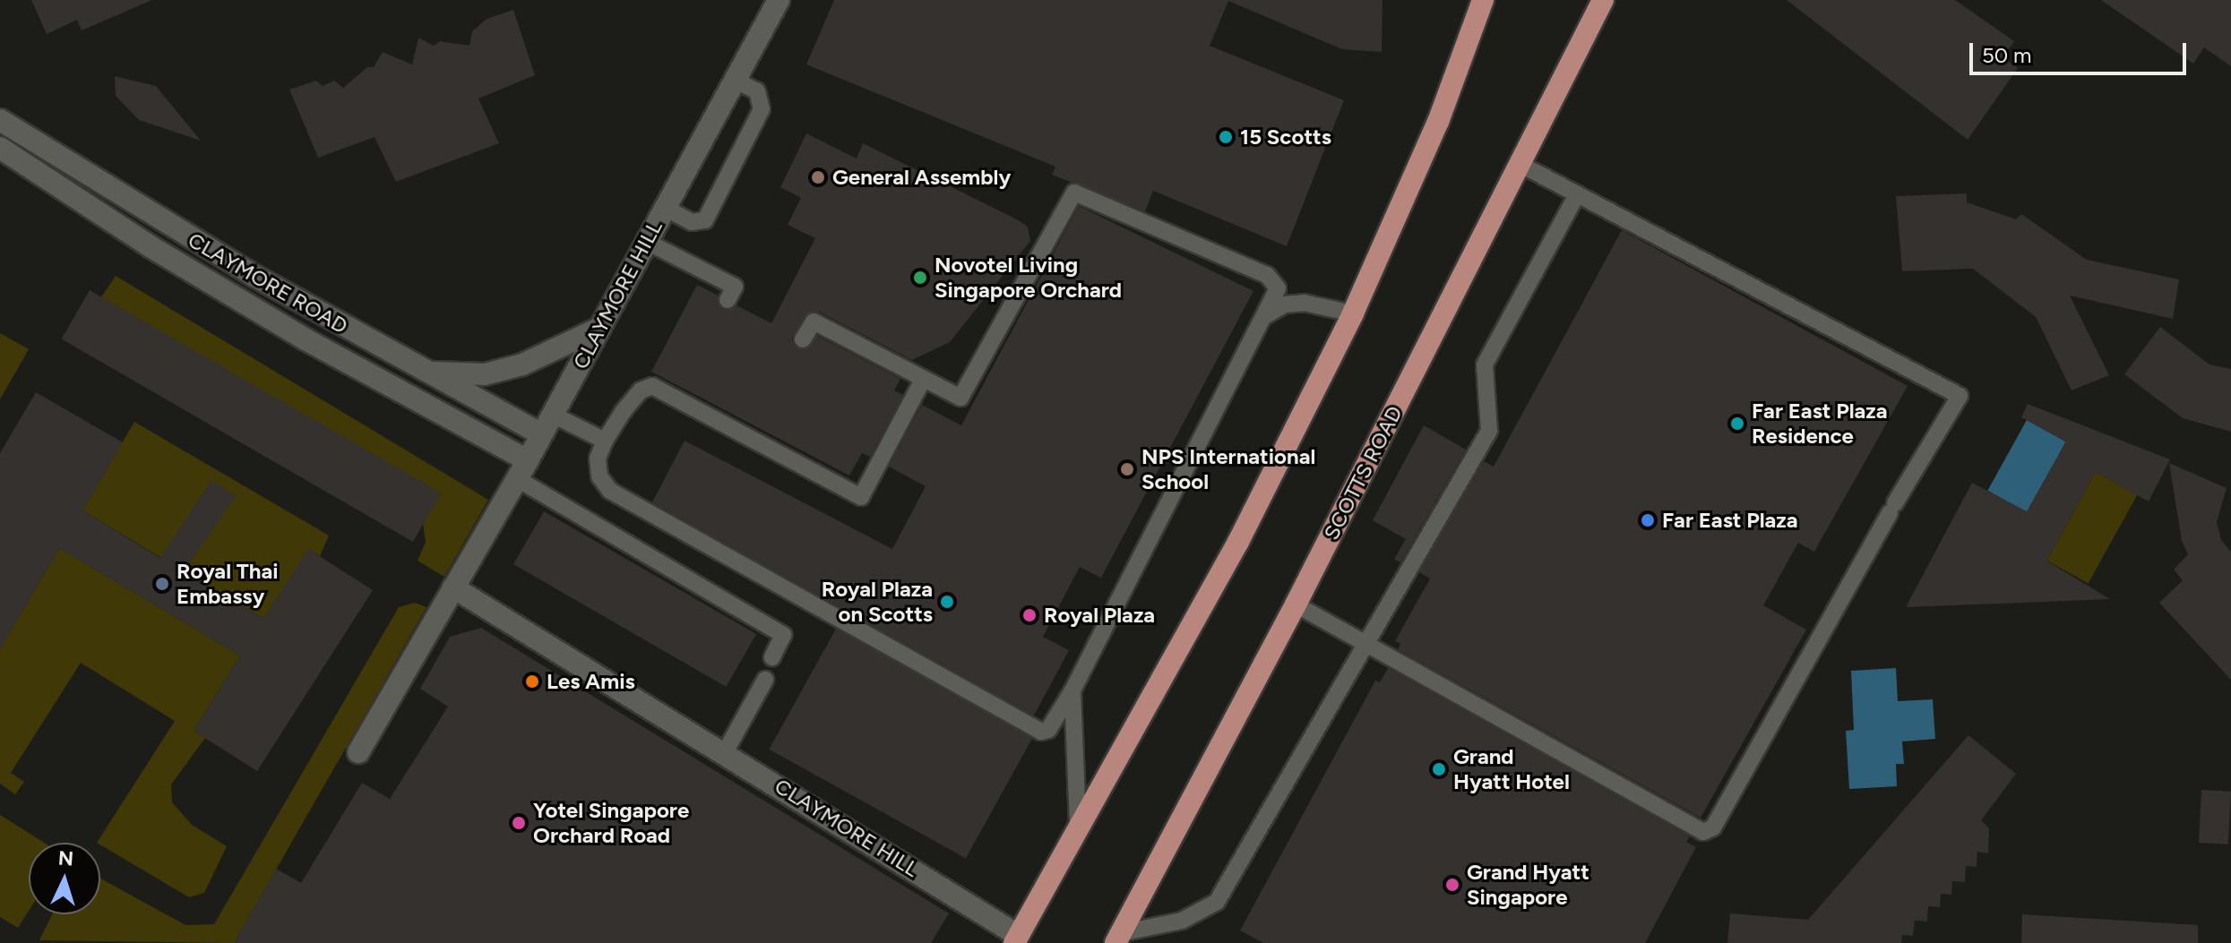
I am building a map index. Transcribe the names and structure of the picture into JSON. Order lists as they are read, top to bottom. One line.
{"streets":{"main road":["SCOTTS ROAD"],"street":["CLAYMORE ROAD","CLAYMORE HILL"]},"crossings":[["CLAYMORE ROAD","CLAYMORE HILL"]],"places":["15 Scotts","General Assembly","Novotel Living Singapore Orchard","Far East Plaza Residence","NPS International School","Far East Plaza","Royal Thai Embassy","Royal Plaza on Scotts","Royal Plaza","Les Amis","Grand Hyatt Hotel","Yotel Singapore Orchard Road","Grand Hyatt Singapore"],"scale_bar":"50 m","north":"top"}
